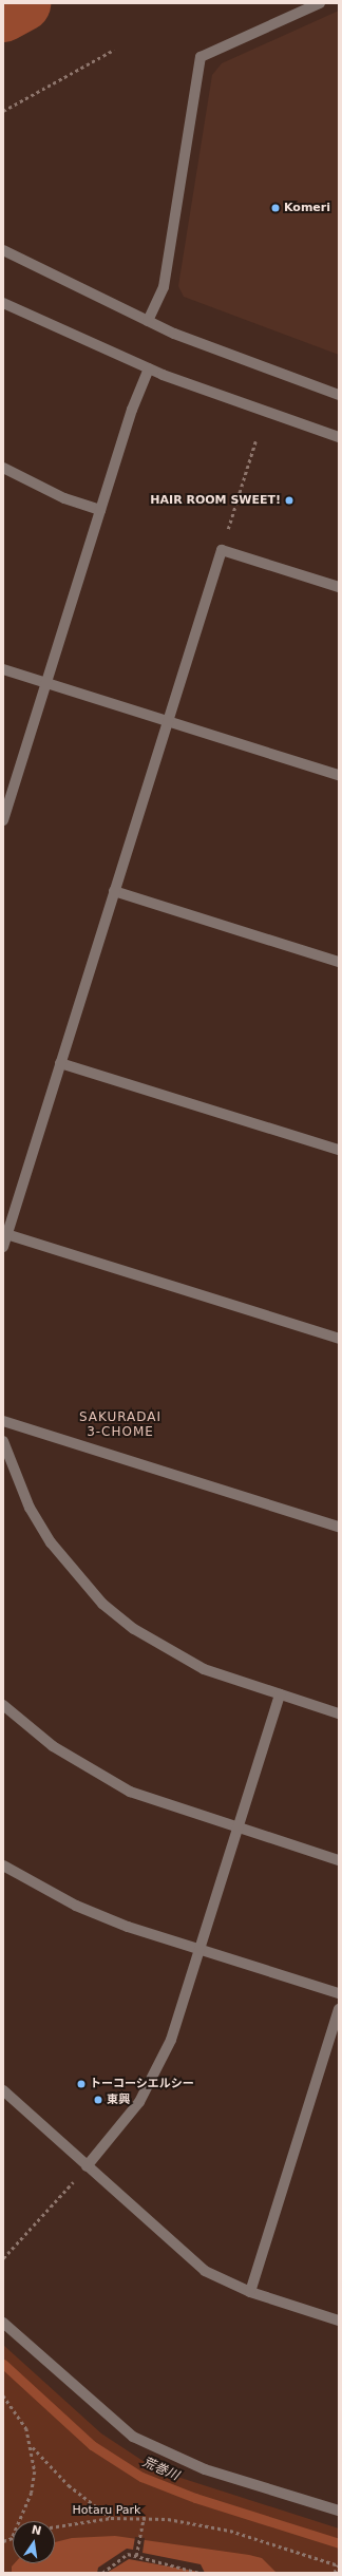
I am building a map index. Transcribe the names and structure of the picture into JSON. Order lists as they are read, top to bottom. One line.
{"districts":["SAKURADAI 3-CHOME"],"water":["荒巻川"],"parks":["Hotaru Park"],"places":["Komeri","HAIR ROOM SWEET!","トーコーシエルシー","東興"],"north":"top"}
